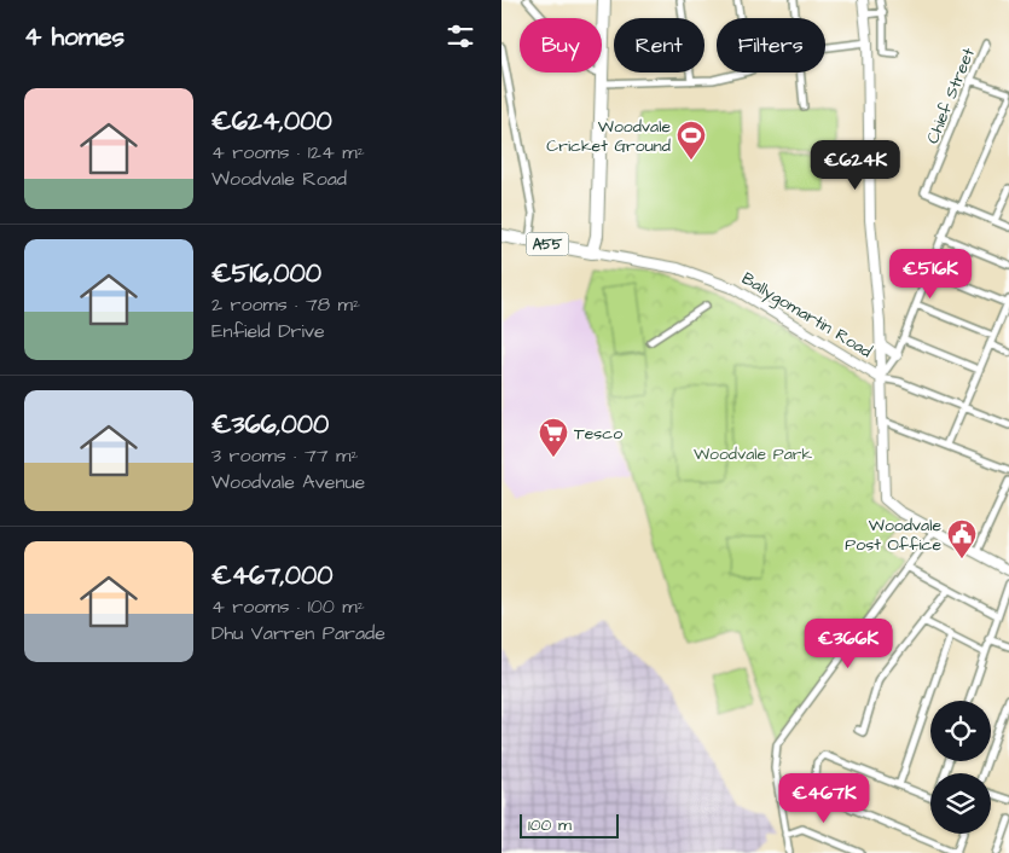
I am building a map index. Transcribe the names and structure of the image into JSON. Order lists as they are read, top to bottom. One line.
{"streets":{"highway":["A55","Ballygomartin Road"],"street":["Chief Street"]},"crossings":[["A55","Ballygomartin Road"]],"parks":["Woodvale Park"],"places":{"sports":["Woodvale Cricket Ground"],"supermarket":["Tesco"],"public building":["Woodvale Post Office"]},"scale_bar":"100 m","page":{"heading":"4 homes","chip":["Buy","Rent","Filters"],"list":[{"name":"€624,000","note":"4 rooms · 124 m² · Woodvale Road"},{"name":"€516,000","note":"2 rooms · 78 m² · Enfield Drive"},{"name":"€366,000","note":"3 rooms · 77 m² · Woodvale Avenue"},{"name":"€467,000","note":"4 rooms · 100 m² · Dhu Varren Parade"}],"price":["€624K","€516K","€366K","€467K"],"scale":"100 m"}}
